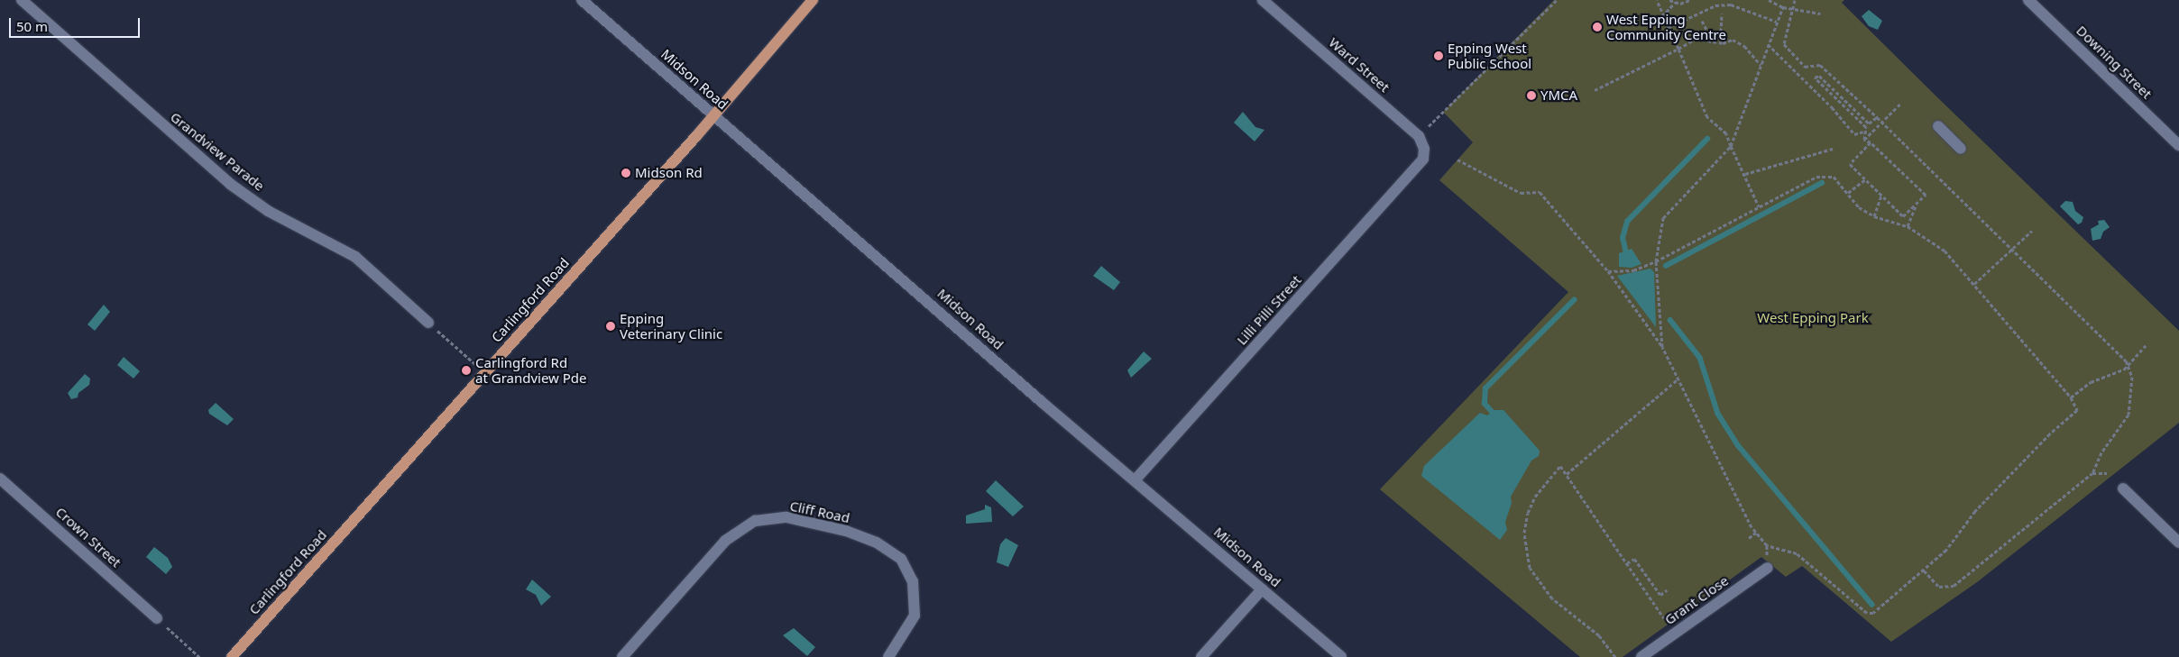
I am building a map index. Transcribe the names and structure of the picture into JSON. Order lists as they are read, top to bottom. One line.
{"streets":{"main road":["Carlingford Road"],"street":["Downing Street","Ward Street","Midson Road","Grandview Parade","Lilli Pilli Street","Cliff Road","Crown Street","Grant Close"]},"crossings":[["Ward Street","Lilli Pilli Street"],["Midson Road","Carlingford Road"],["Midson Road","Lilli Pilli Street"]],"parks":["West Epping Park"],"places":["West Epping Community Centre","Epping West Public School","YMCA","Midson Rd","Epping Veterinary Clinic","Carlingford Rd at Grandview Pde"],"scale_bar":"50 m"}
